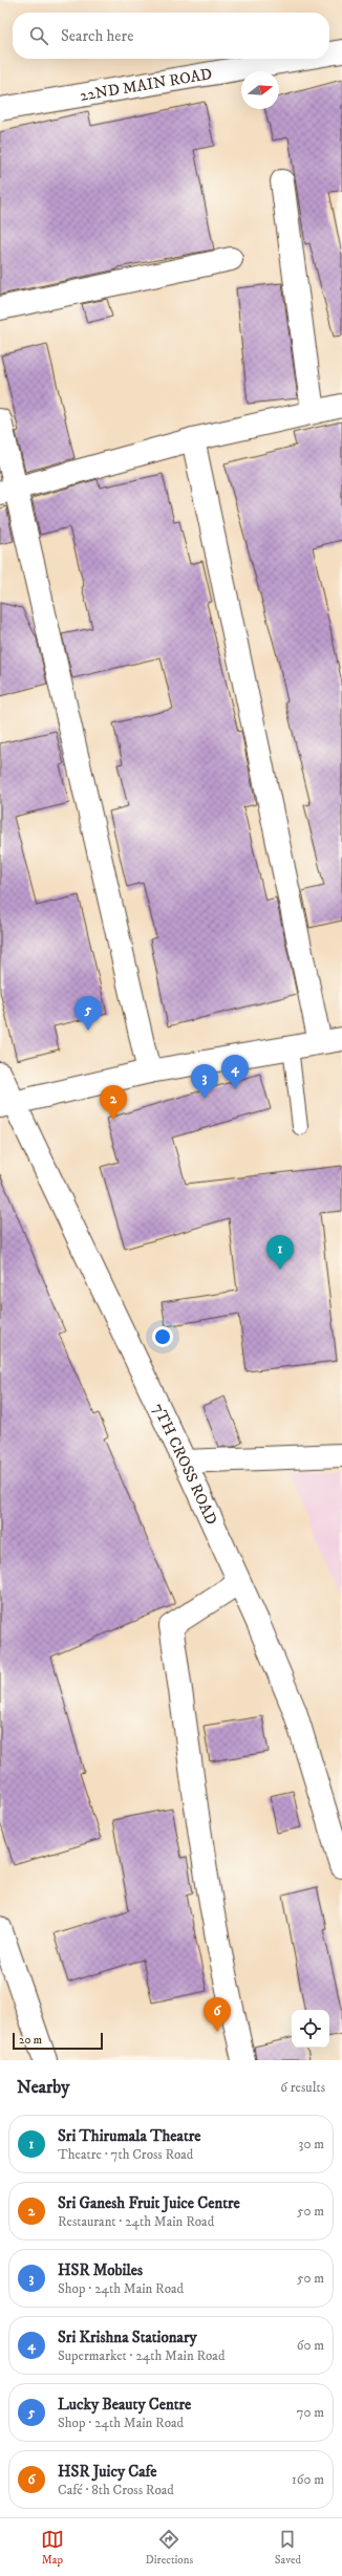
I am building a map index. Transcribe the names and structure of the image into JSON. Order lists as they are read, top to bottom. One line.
{"streets":{"street":["22ND MAIN ROAD","7TH CROSS ROAD"]},"scale_bar":"20 m","north":"right","page":{"search":"Search here","pins":["5","4","3","2","1","6"],"scale":"20 m","heading":["Nearby","6 results"],"list":[{"mark":"1","name":"Sri Thirumala Theatre","note":"Theatre · 7th Cross Road","value":"30 m"},{"mark":"2","name":"Sri Ganesh Fruit Juice Centre","note":"Restaurant · 24th Main Road","value":"50 m"},{"mark":"3","name":"HSR Mobiles","note":"Shop · 24th Main Road","value":"50 m"},{"mark":"4","name":"Sri Krishna Stationary","note":"Supermarket · 24th Main Road","value":"60 m"},{"mark":"5","name":"Lucky Beauty Centre","note":"Shop · 24th Main Road","value":"70 m"},{"mark":"6","name":"HSR Juicy Cafe","note":"Café · 8th Cross Road","value":"160 m"}],"nav":["Map","Directions","Saved"]}}
